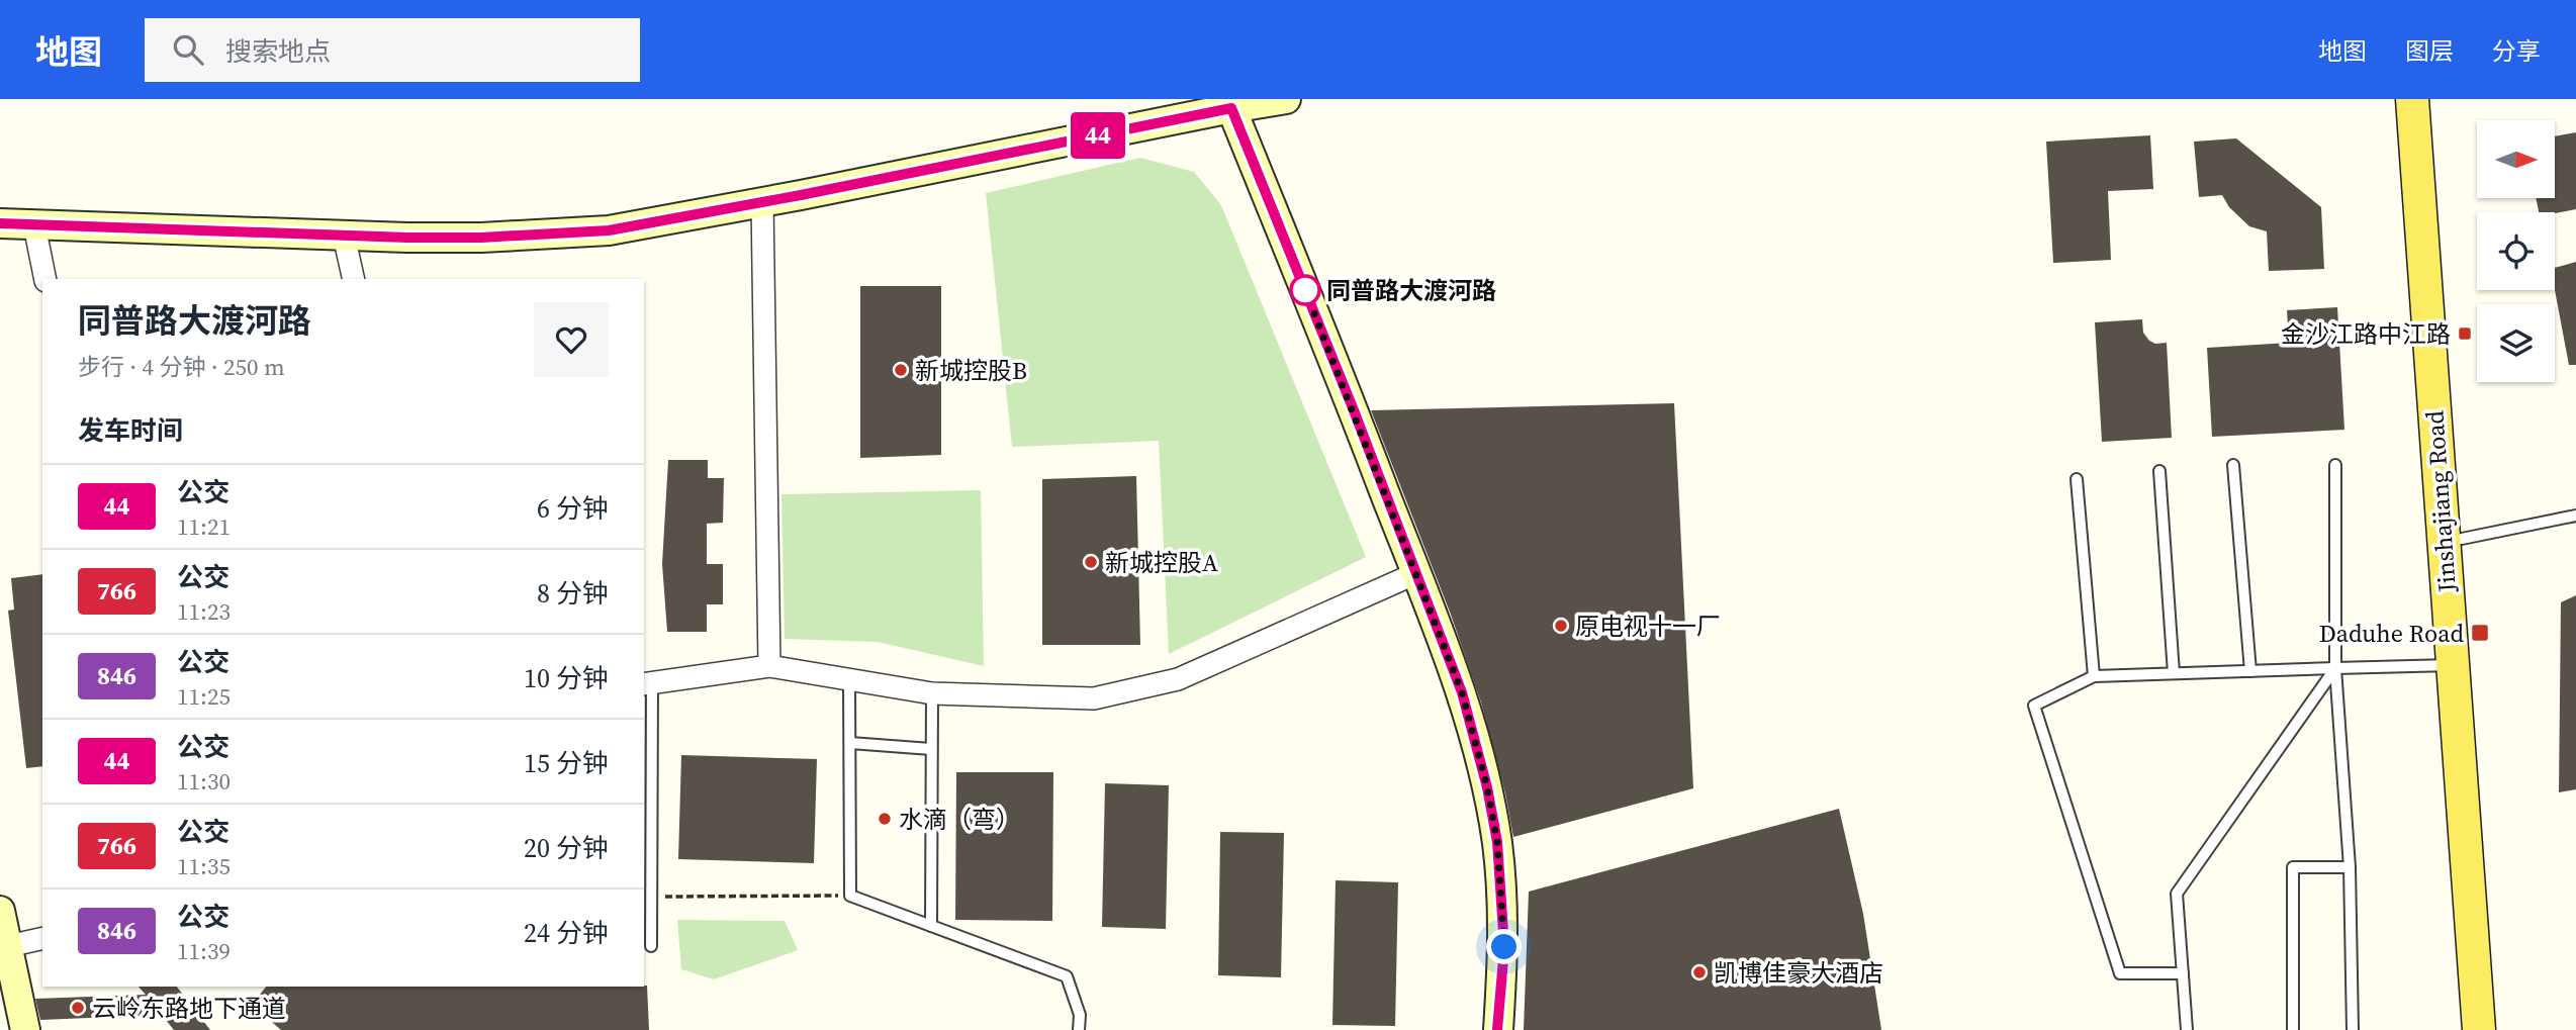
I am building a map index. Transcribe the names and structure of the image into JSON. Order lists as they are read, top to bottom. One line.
{"streets":{"main road":["Jinshajiang Road"]},"places":{"other":["同普路大渡河路","新城控股B","新城控股A","原电视十一厂","水滴（弯）","凯博佳豪大酒店","云岭东路地下通道"],"transit":["金沙江路中江路","Daduhe Road"]},"lines":["bus line 44"],"north":"right","page":{"header":"地图","search":"搜索地点","nav":["地图","图层","分享"],"on_map":"44","heading":[["同普路大渡河路","步行 · 4 分钟 · 250 m"],"发车时间"],"list":[{"mark":"44","name":"公交","note":"11:21","value":"6 分钟"},{"mark":"766","name":"公交","note":"11:23","value":"8 分钟"},{"mark":"846","name":"公交","note":"11:25","value":"10 分钟"},{"mark":"44","name":"公交","note":"11:30","value":"15 分钟"},{"mark":"766","name":"公交","note":"11:35","value":"20 分钟"},{"mark":"846","name":"公交","note":"11:39","value":"24 分钟"}]}}
